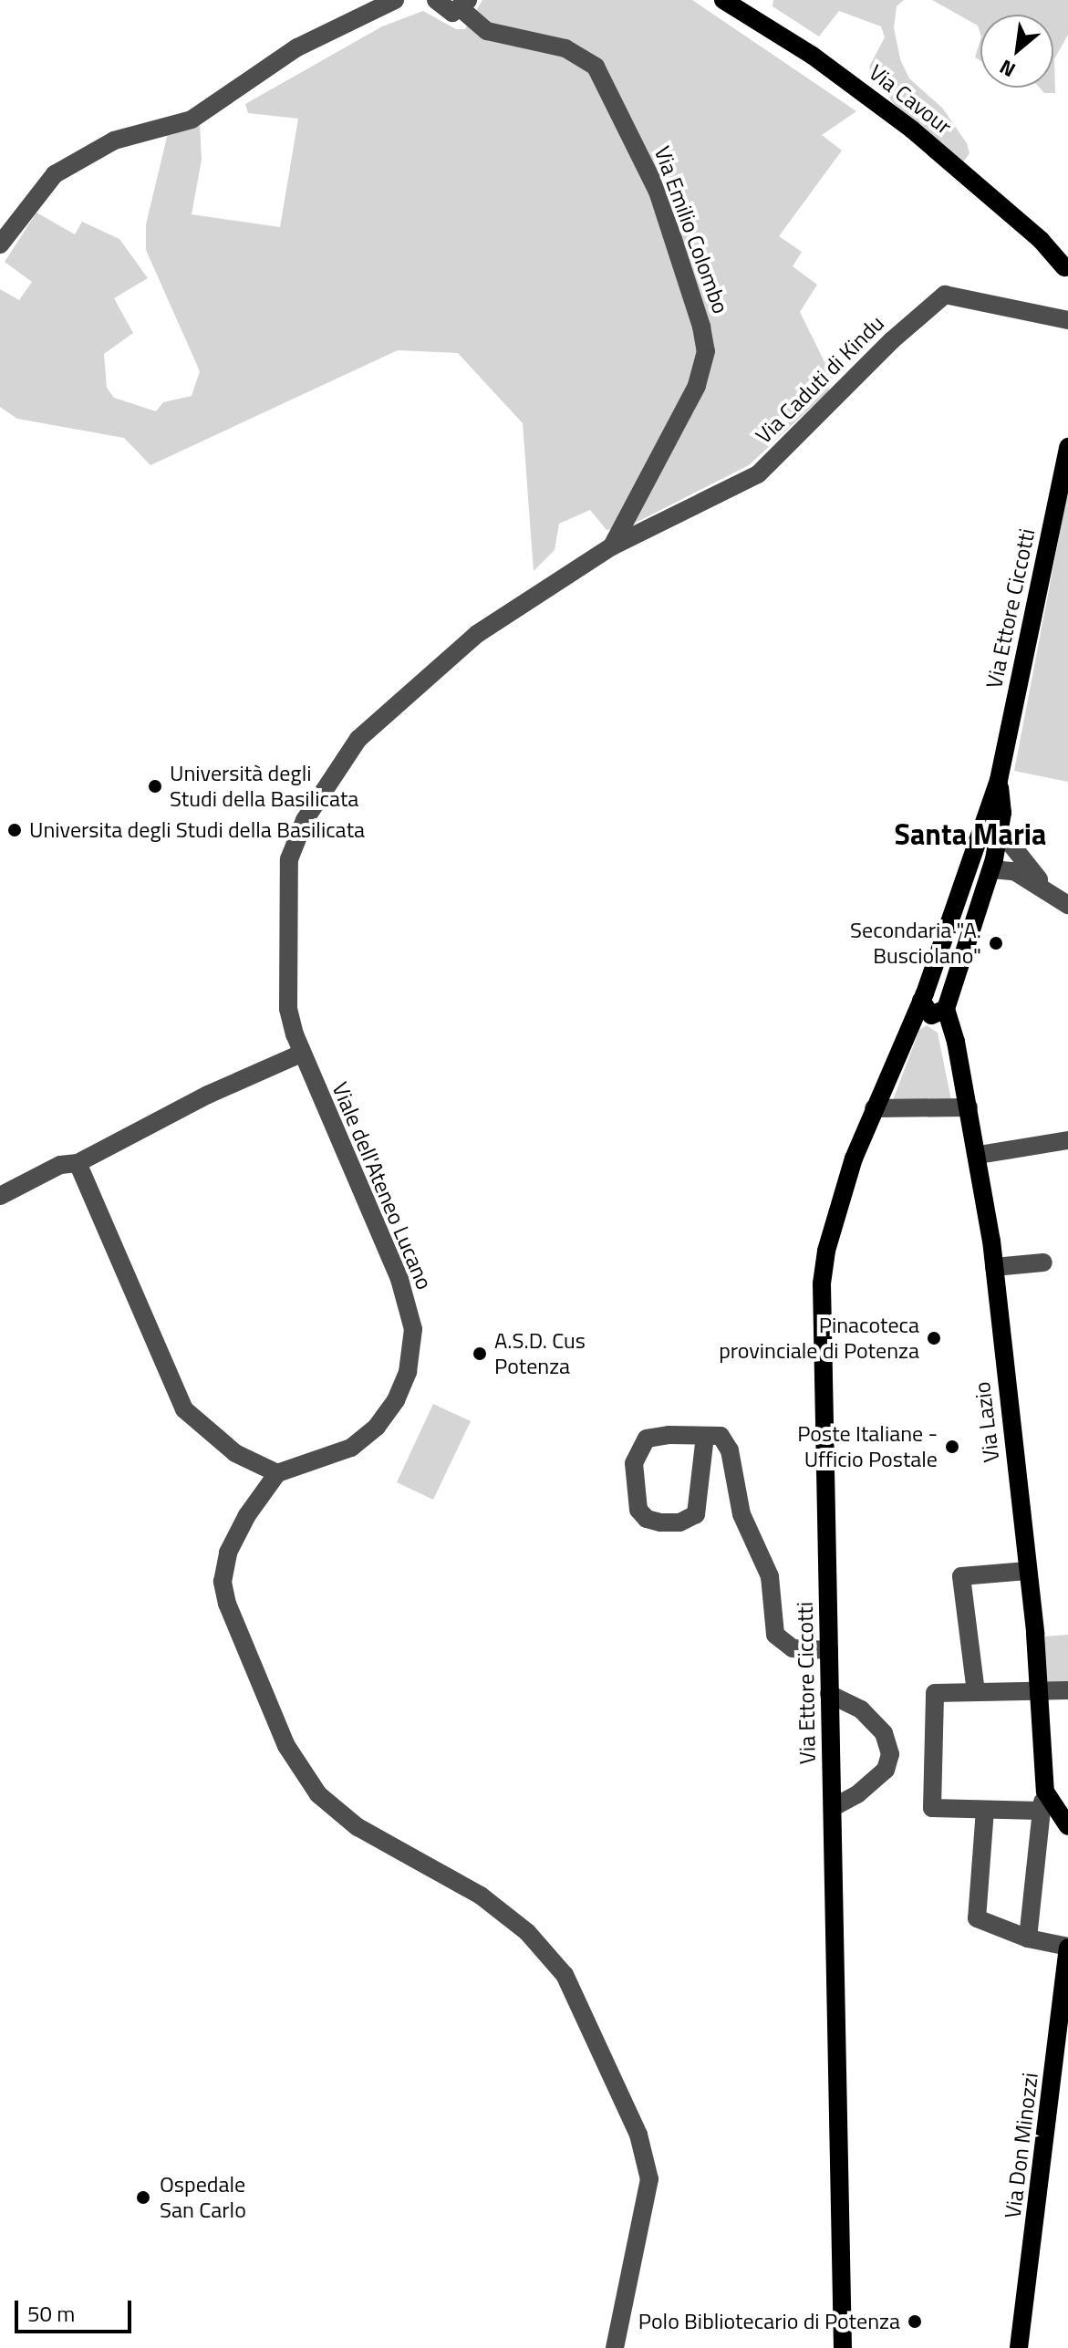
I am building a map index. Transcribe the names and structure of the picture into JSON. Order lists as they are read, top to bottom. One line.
{"streets":{"main road":["Via Cavour","Via Ettore Ciccotti","Via Lazio","Via Don Minozzi"],"street":["Via Emilio Colombo","Via Caduti di Kindu","Viale dell'Ateneo Lucano"]},"crossings":[["Via Emilio Colombo","Via Caduti di Kindu"],["Via Emilio Colombo","Viale dell'Ateneo Lucano"],["Via Caduti di Kindu","Viale dell'Ateneo Lucano"],["Via Ettore Ciccotti","Via Lazio"]],"districts":["Santa Maria"],"places":["Università degli Studi della Basilicata","Universita degli Studi della Basilicata","Secondaria \"A. Busciolano\"","Pinacoteca provinciale di Potenza","A.S.D. Cus Potenza","Poste Italiane - Ufficio Postale","Ospedale San Carlo","Polo Bibliotecario di Potenza"],"scale_bar":"50 m","north":"bottom left"}
